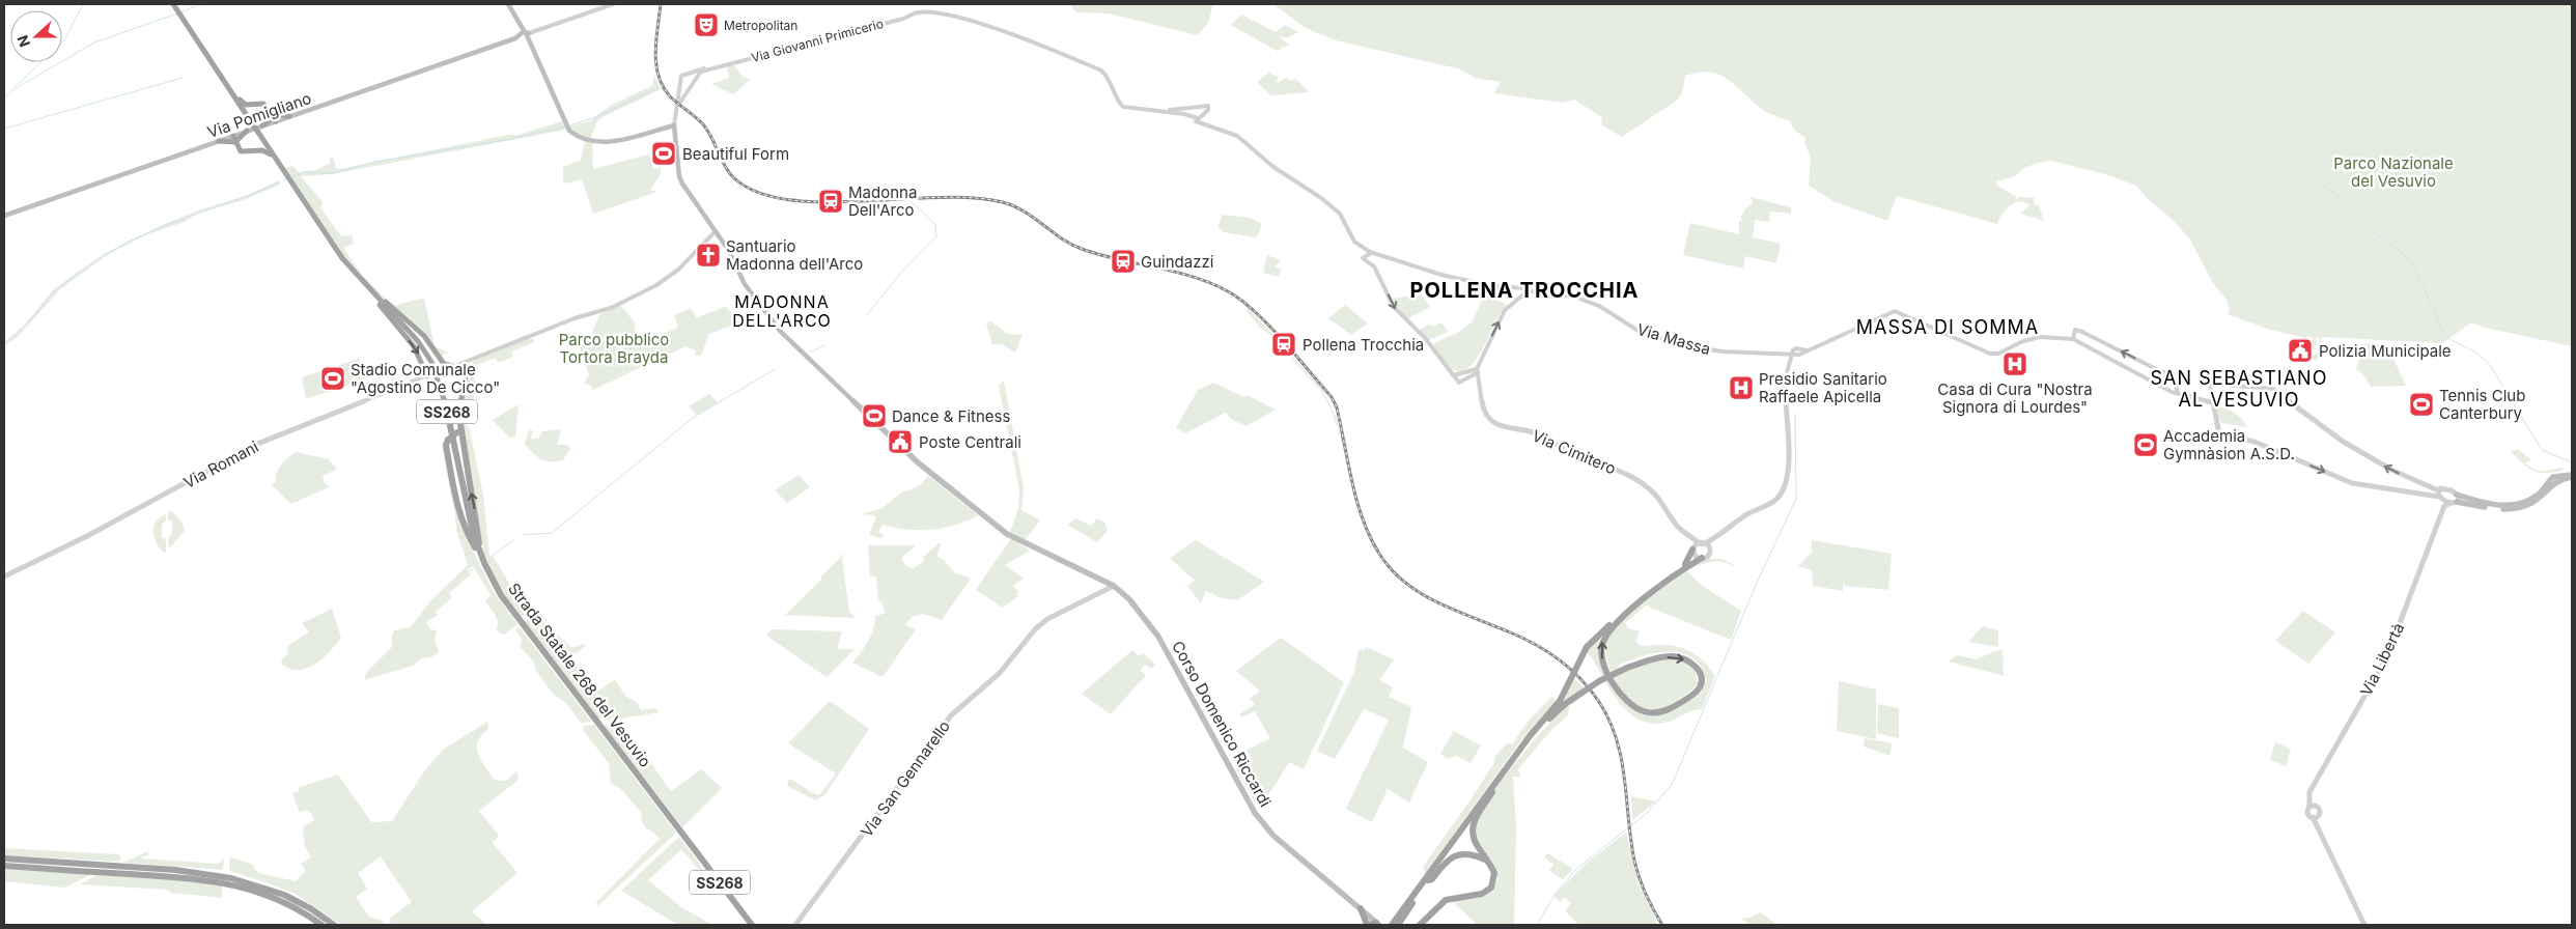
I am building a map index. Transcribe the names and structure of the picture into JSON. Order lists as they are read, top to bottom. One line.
{"streets":{"highway":["SS268","Strada Statale 268 del Vesuvio"],"main road":["Via Pomigliano","Corso Domenico Riccardi"],"street":["Via Giovanni Primicerio","Via Massa","Via Cimitero","Via Romani","Via Libertà","Via San Gennarello"]},"crossings":[["SS268","Via Romani"],["SS268","Strada Statale 268 del Vesuvio"],["Corso Domenico Riccardi","Via San Gennarello"]],"districts":["POLLENA TROCCHIA","MADONNA DELL'ARCO","MASSA DI SOMMA","SAN SEBASTIANO AL VESUVIO"],"parks":["Parco Nazionale del Vesuvio","Parco pubblico Tortora Brayda"],"places":{"theatre":["Metropolitan"],"sports":["Beautiful Form","Stadio Comunale \"Agostino De Cicco\"","Tennis Club Canterbury","Dance & Fitness","Accademia Gymnàsion A.S.D."],"station":["Madonna Dell'Arco","Guindazzi","Pollena Trocchia"],"church":["Santuario Madonna dell'Arco"],"public building":["Polizia Municipale","Poste Centrali"],"hospital":["Casa di Cura \"Nostra Signora di Lourdes\"","Presidio Sanitario Raffaele Apicella"]},"north":"left"}
